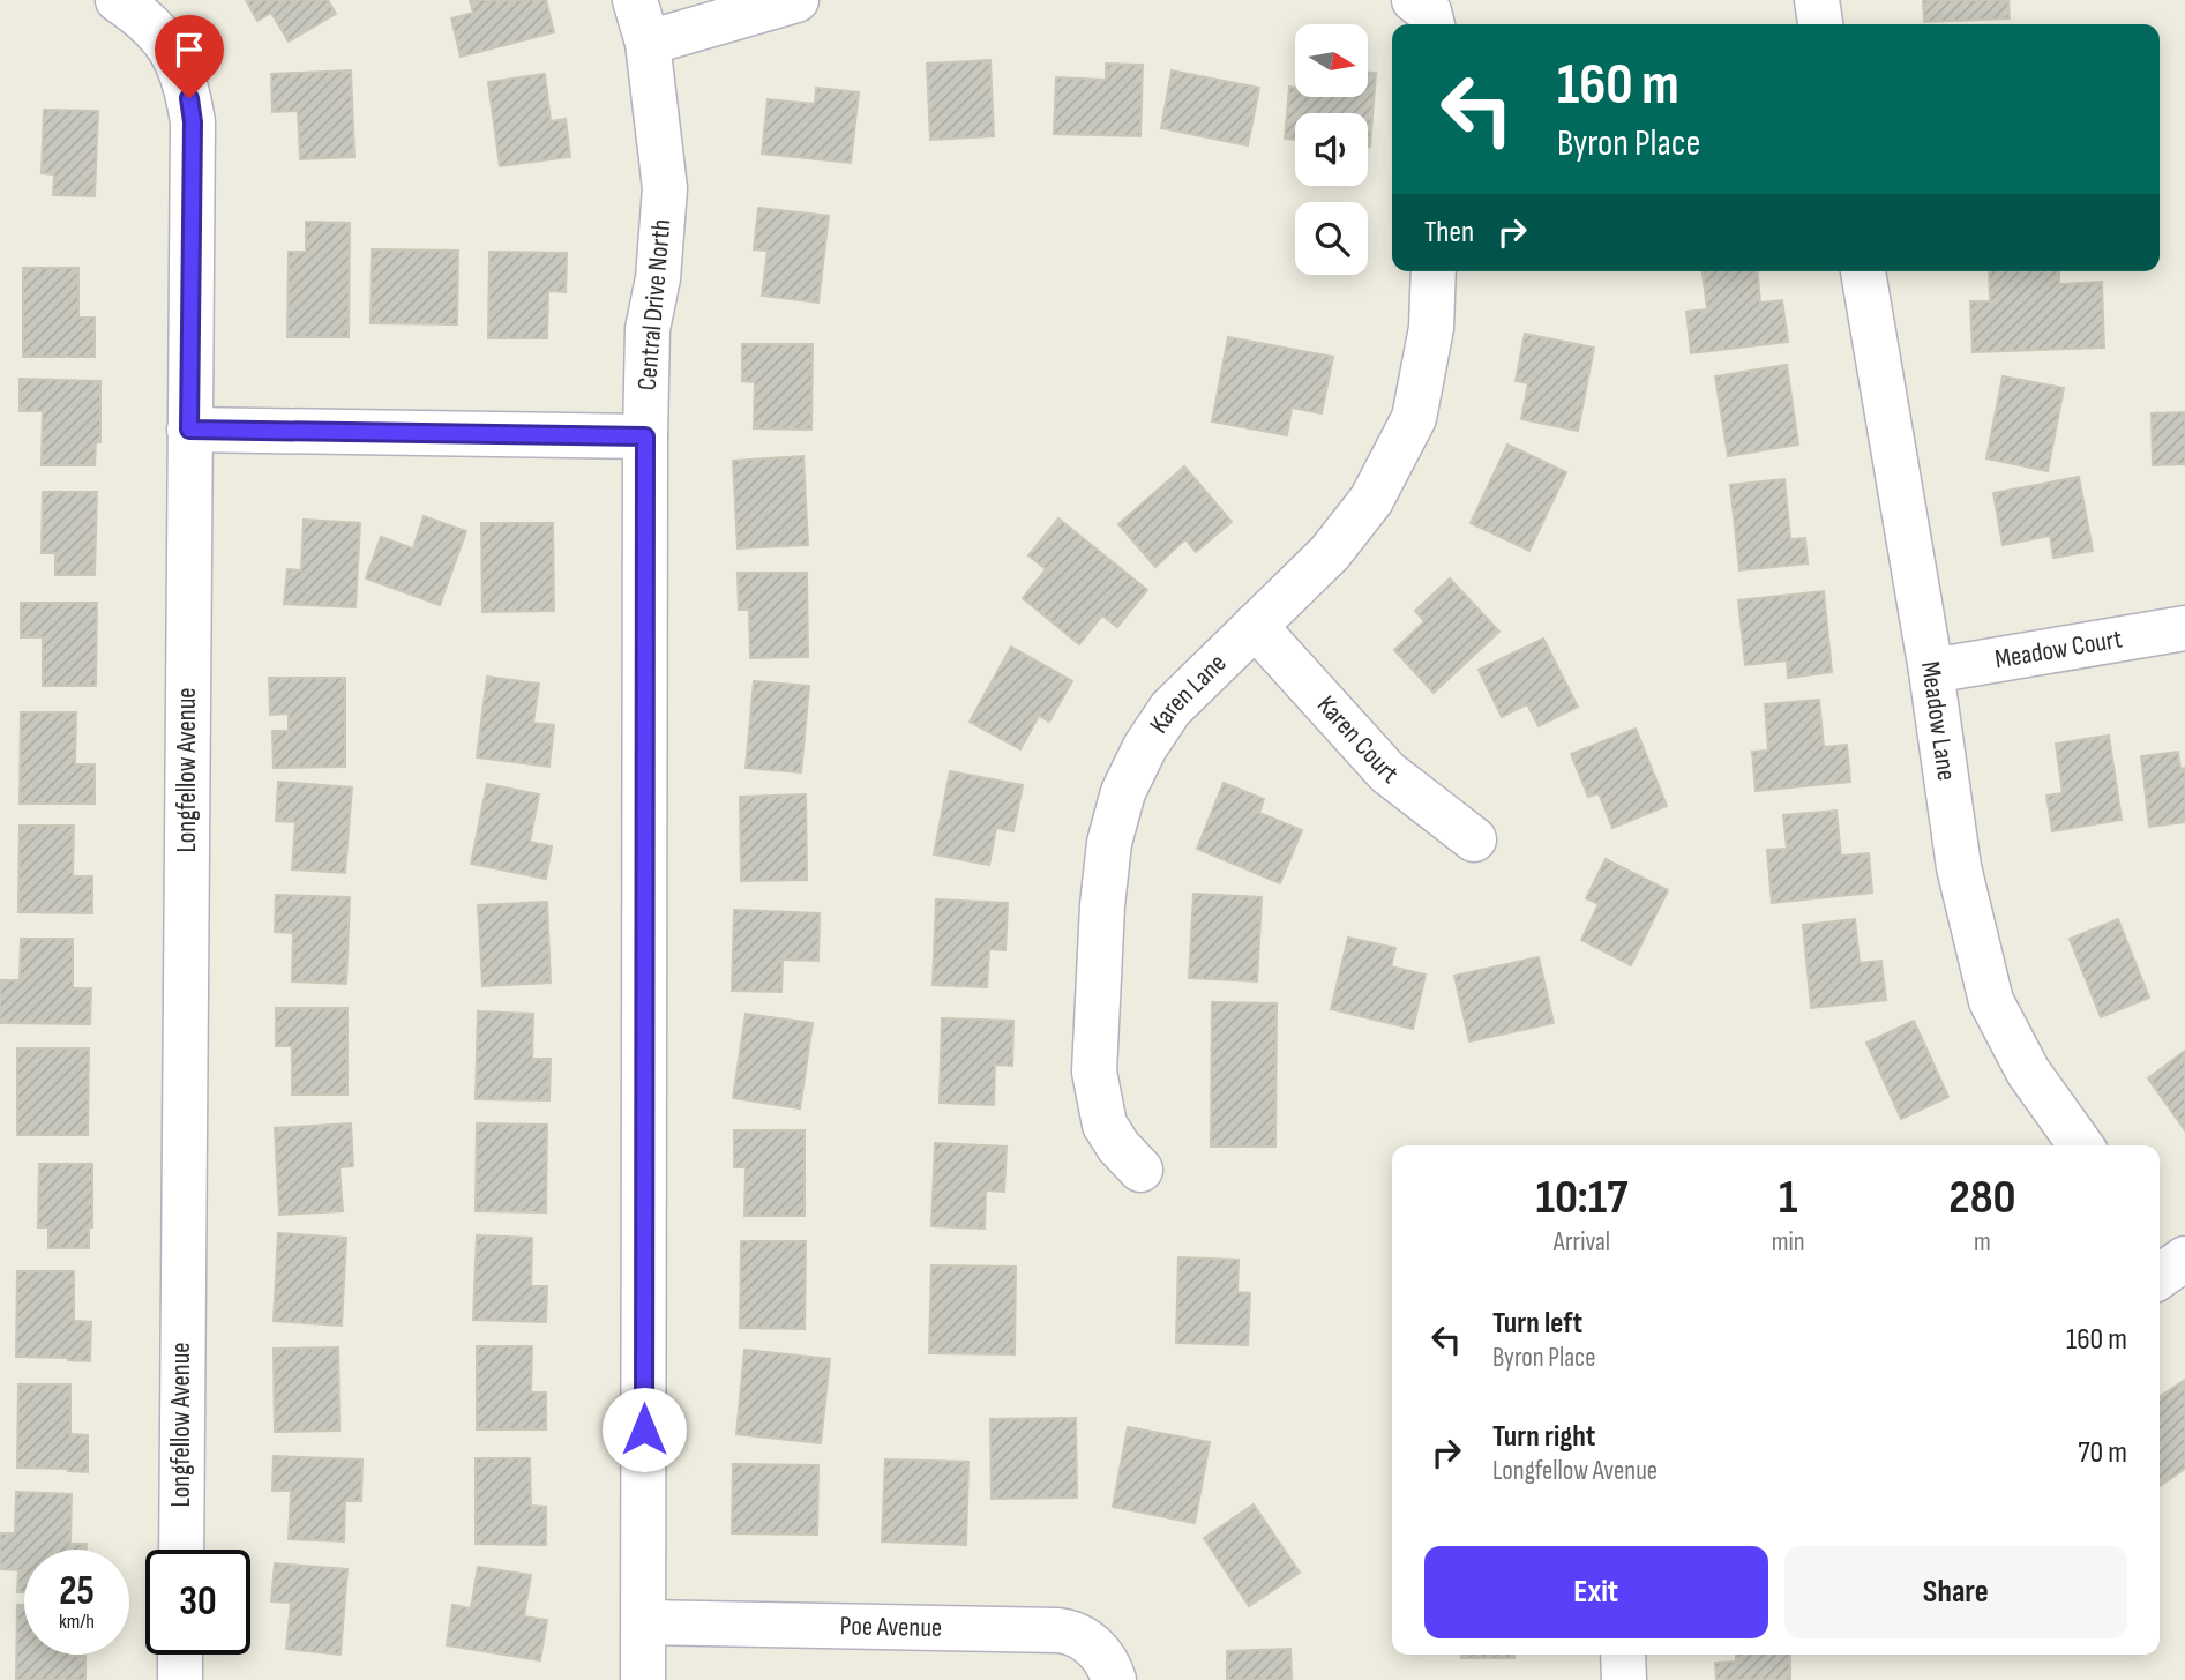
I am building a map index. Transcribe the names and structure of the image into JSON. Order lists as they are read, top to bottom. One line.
{"streets":{"street":["Central Drive North","Meadow Court","Karen Lane","Meadow Lane","Karen Court","Longfellow Avenue","Poe Avenue"]},"crossings":[["Central Drive North","Poe Avenue"],["Meadow Court","Meadow Lane"],["Karen Lane","Karen Court"]],"north":"right","page":{"turn":["160 m","Byron Place"],"then":"Then","eta":["10:17","Arrival","1","min","280","m"],"list":[{"name":"Turn left","note":"Byron Place","value":"160 m"},{"name":"Turn right","note":"Longfellow Avenue","value":"70 m"}],"buttons":["Exit","Share"],"speed":"25 km/h","limit":"30"}}
